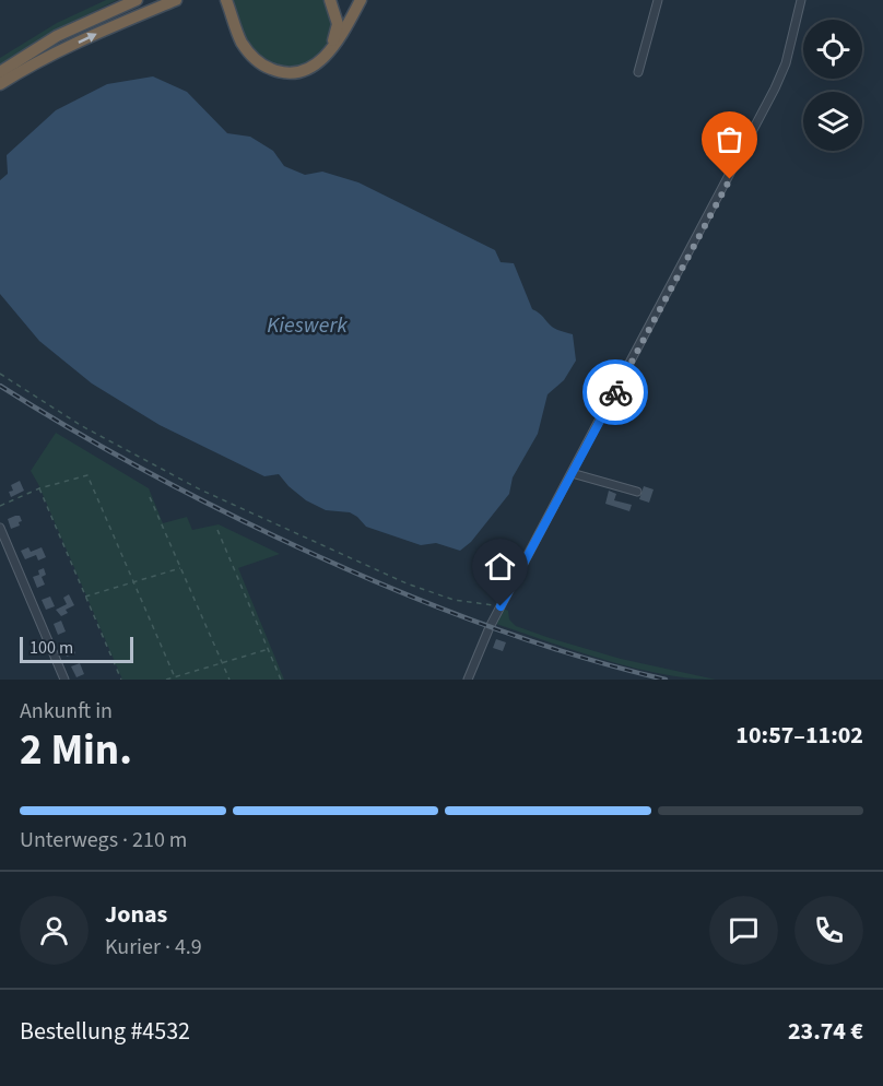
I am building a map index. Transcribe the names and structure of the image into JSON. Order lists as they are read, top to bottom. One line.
{"water":["Kieswerk"],"scale_bar":"100 m","page":{"scale":"100 m","heading":["2 Min.","Ankunft in","10:57–11:02"],"panel":["Jonas","Kurier · 4.9","Bestellung #4532","23.74 €"],"bar":"Unterwegs · 210 m"}}
